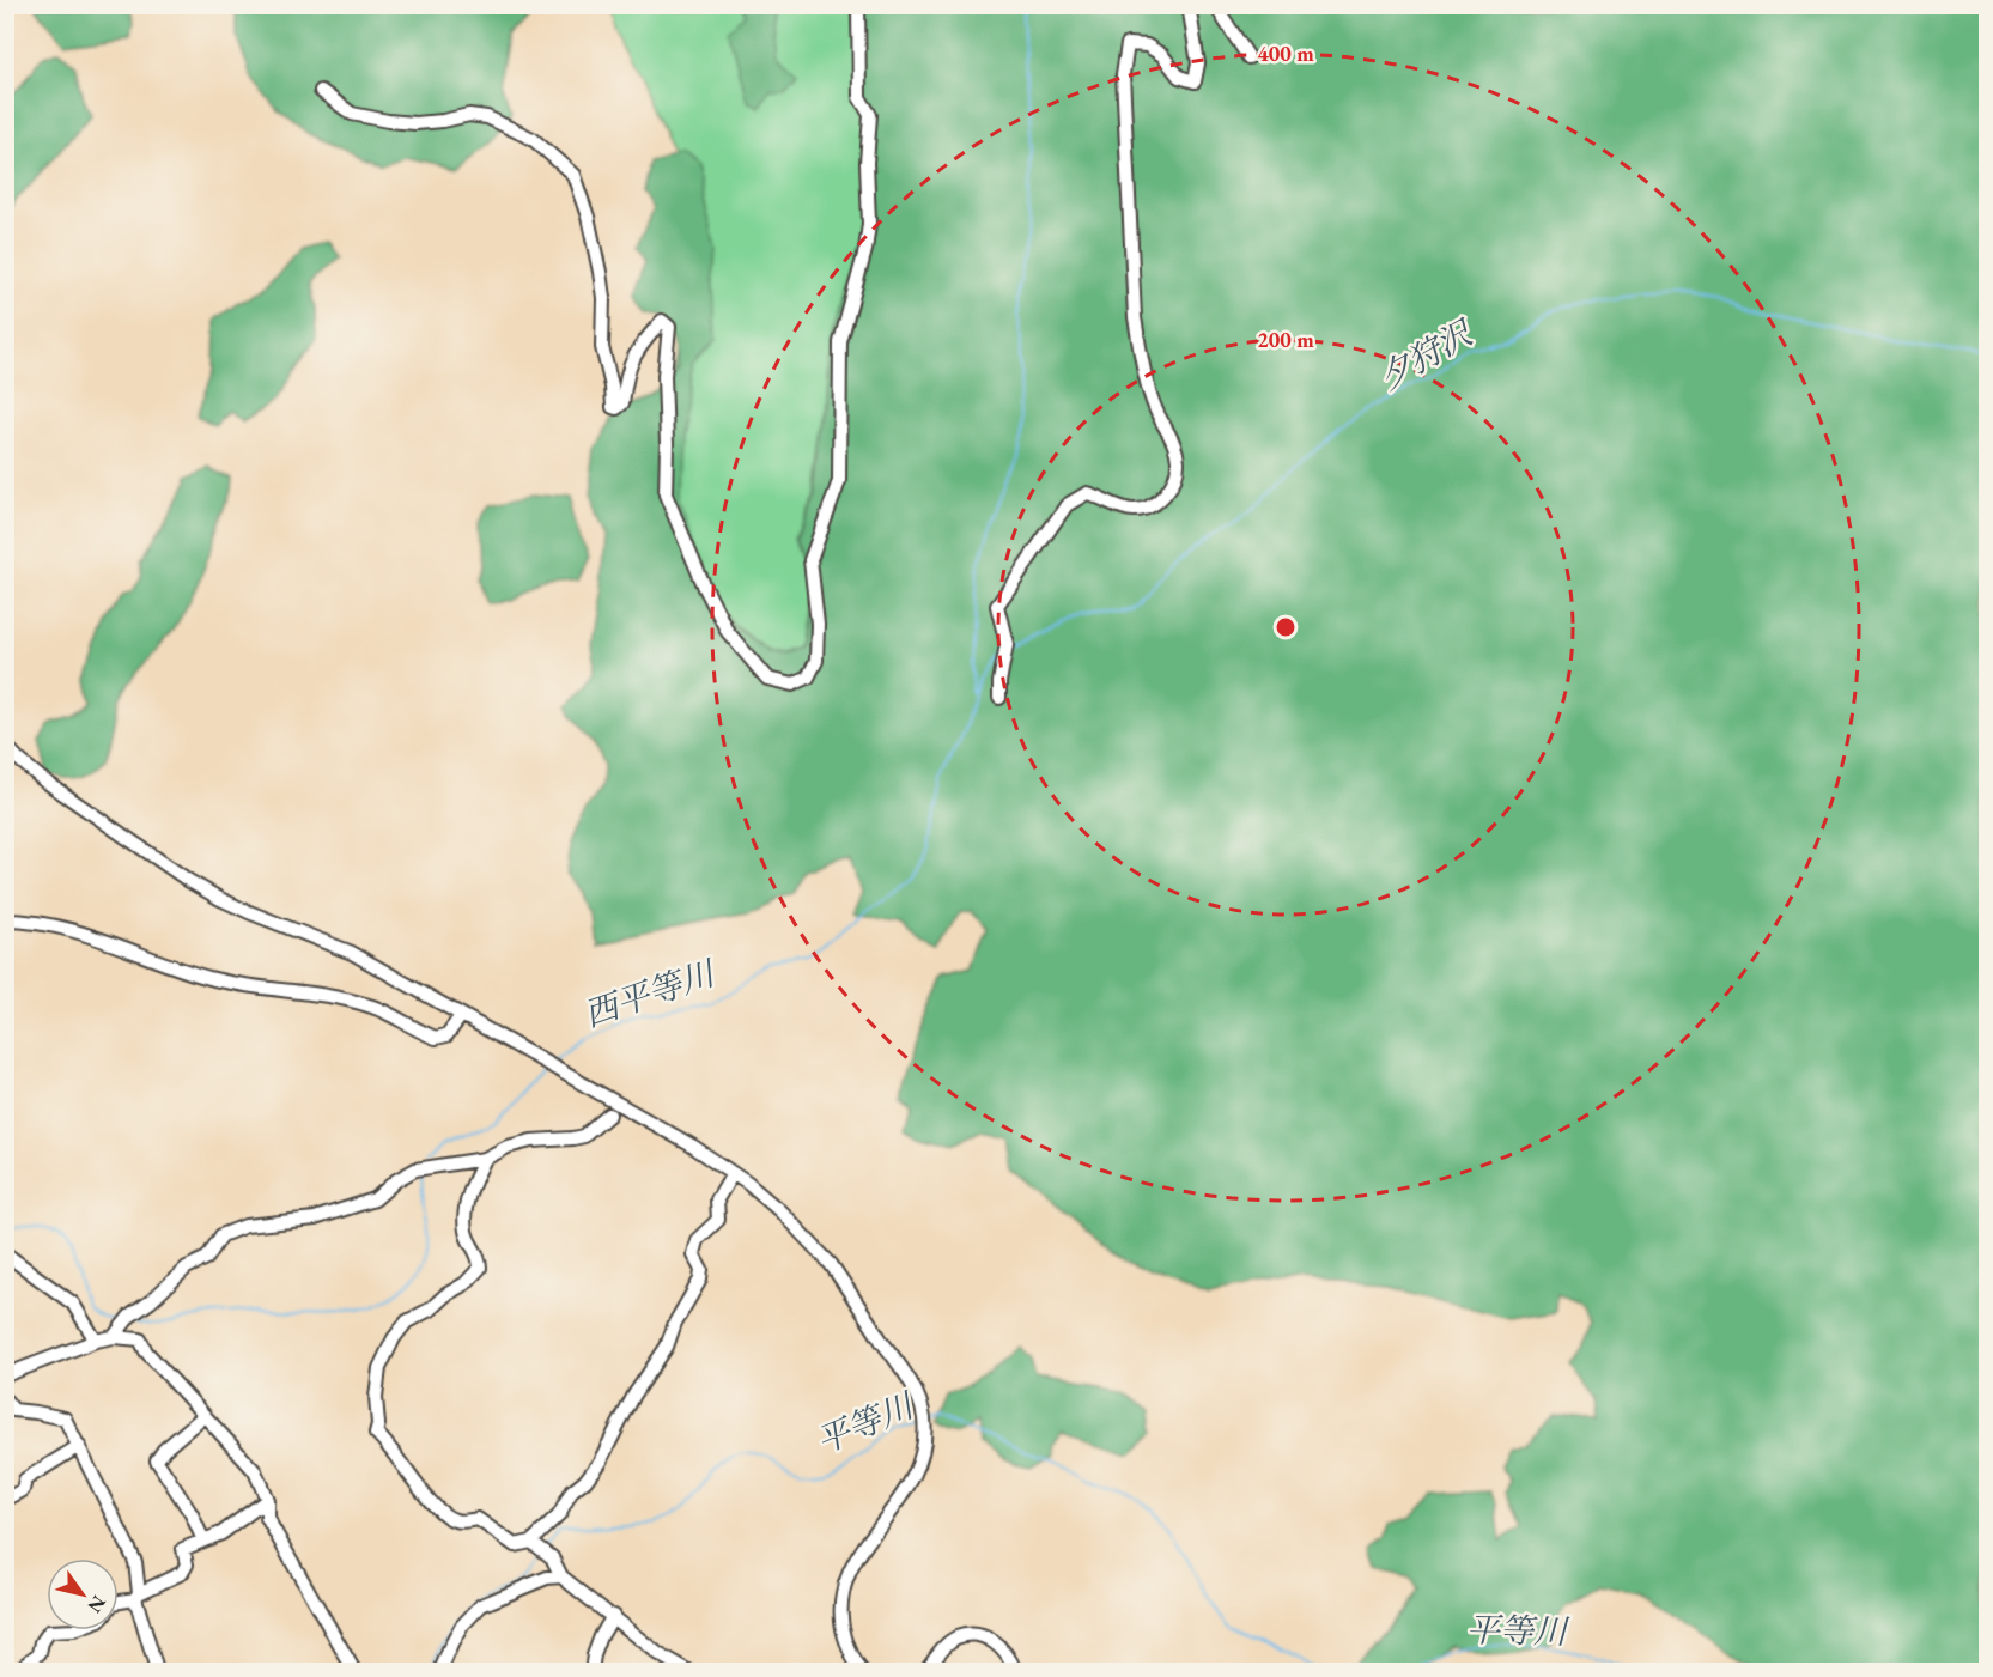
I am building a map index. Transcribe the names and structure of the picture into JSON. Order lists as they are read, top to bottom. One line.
{"water":["夕狩沢","西平等川","平等川"],"north":"bottom right","rings":["400 m","200 m"]}
